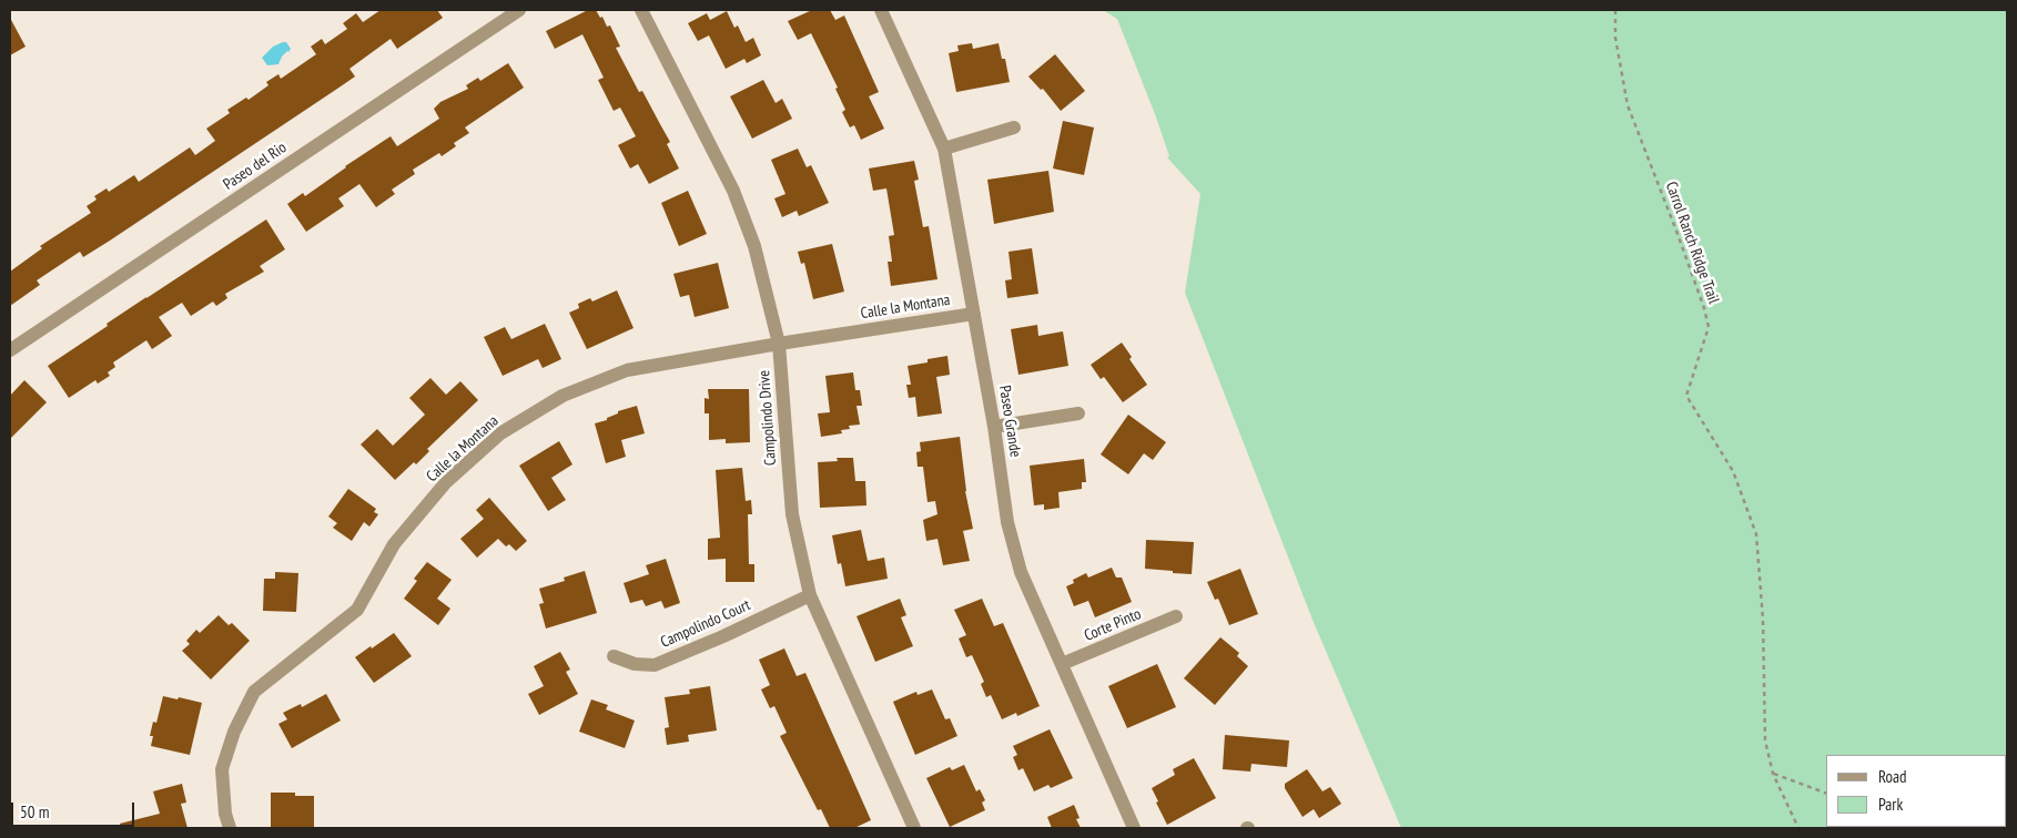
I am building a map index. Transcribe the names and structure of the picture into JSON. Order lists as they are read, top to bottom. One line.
{"streets":{"street":["Paseo del Rio","Calle la Montana","Campolindo Drive","Paseo Grande","Campolindo Court","Corte Pinto"],"path":["Carrol Ranch Ridge Trail"]},"crossings":[["Calle la Montana","Campolindo Drive"],["Calle la Montana","Paseo Grande"],["Campolindo Drive","Campolindo Court"],["Paseo Grande","Corte Pinto"]],"legend":["Road","Park"],"scale_bar":"50 m"}
